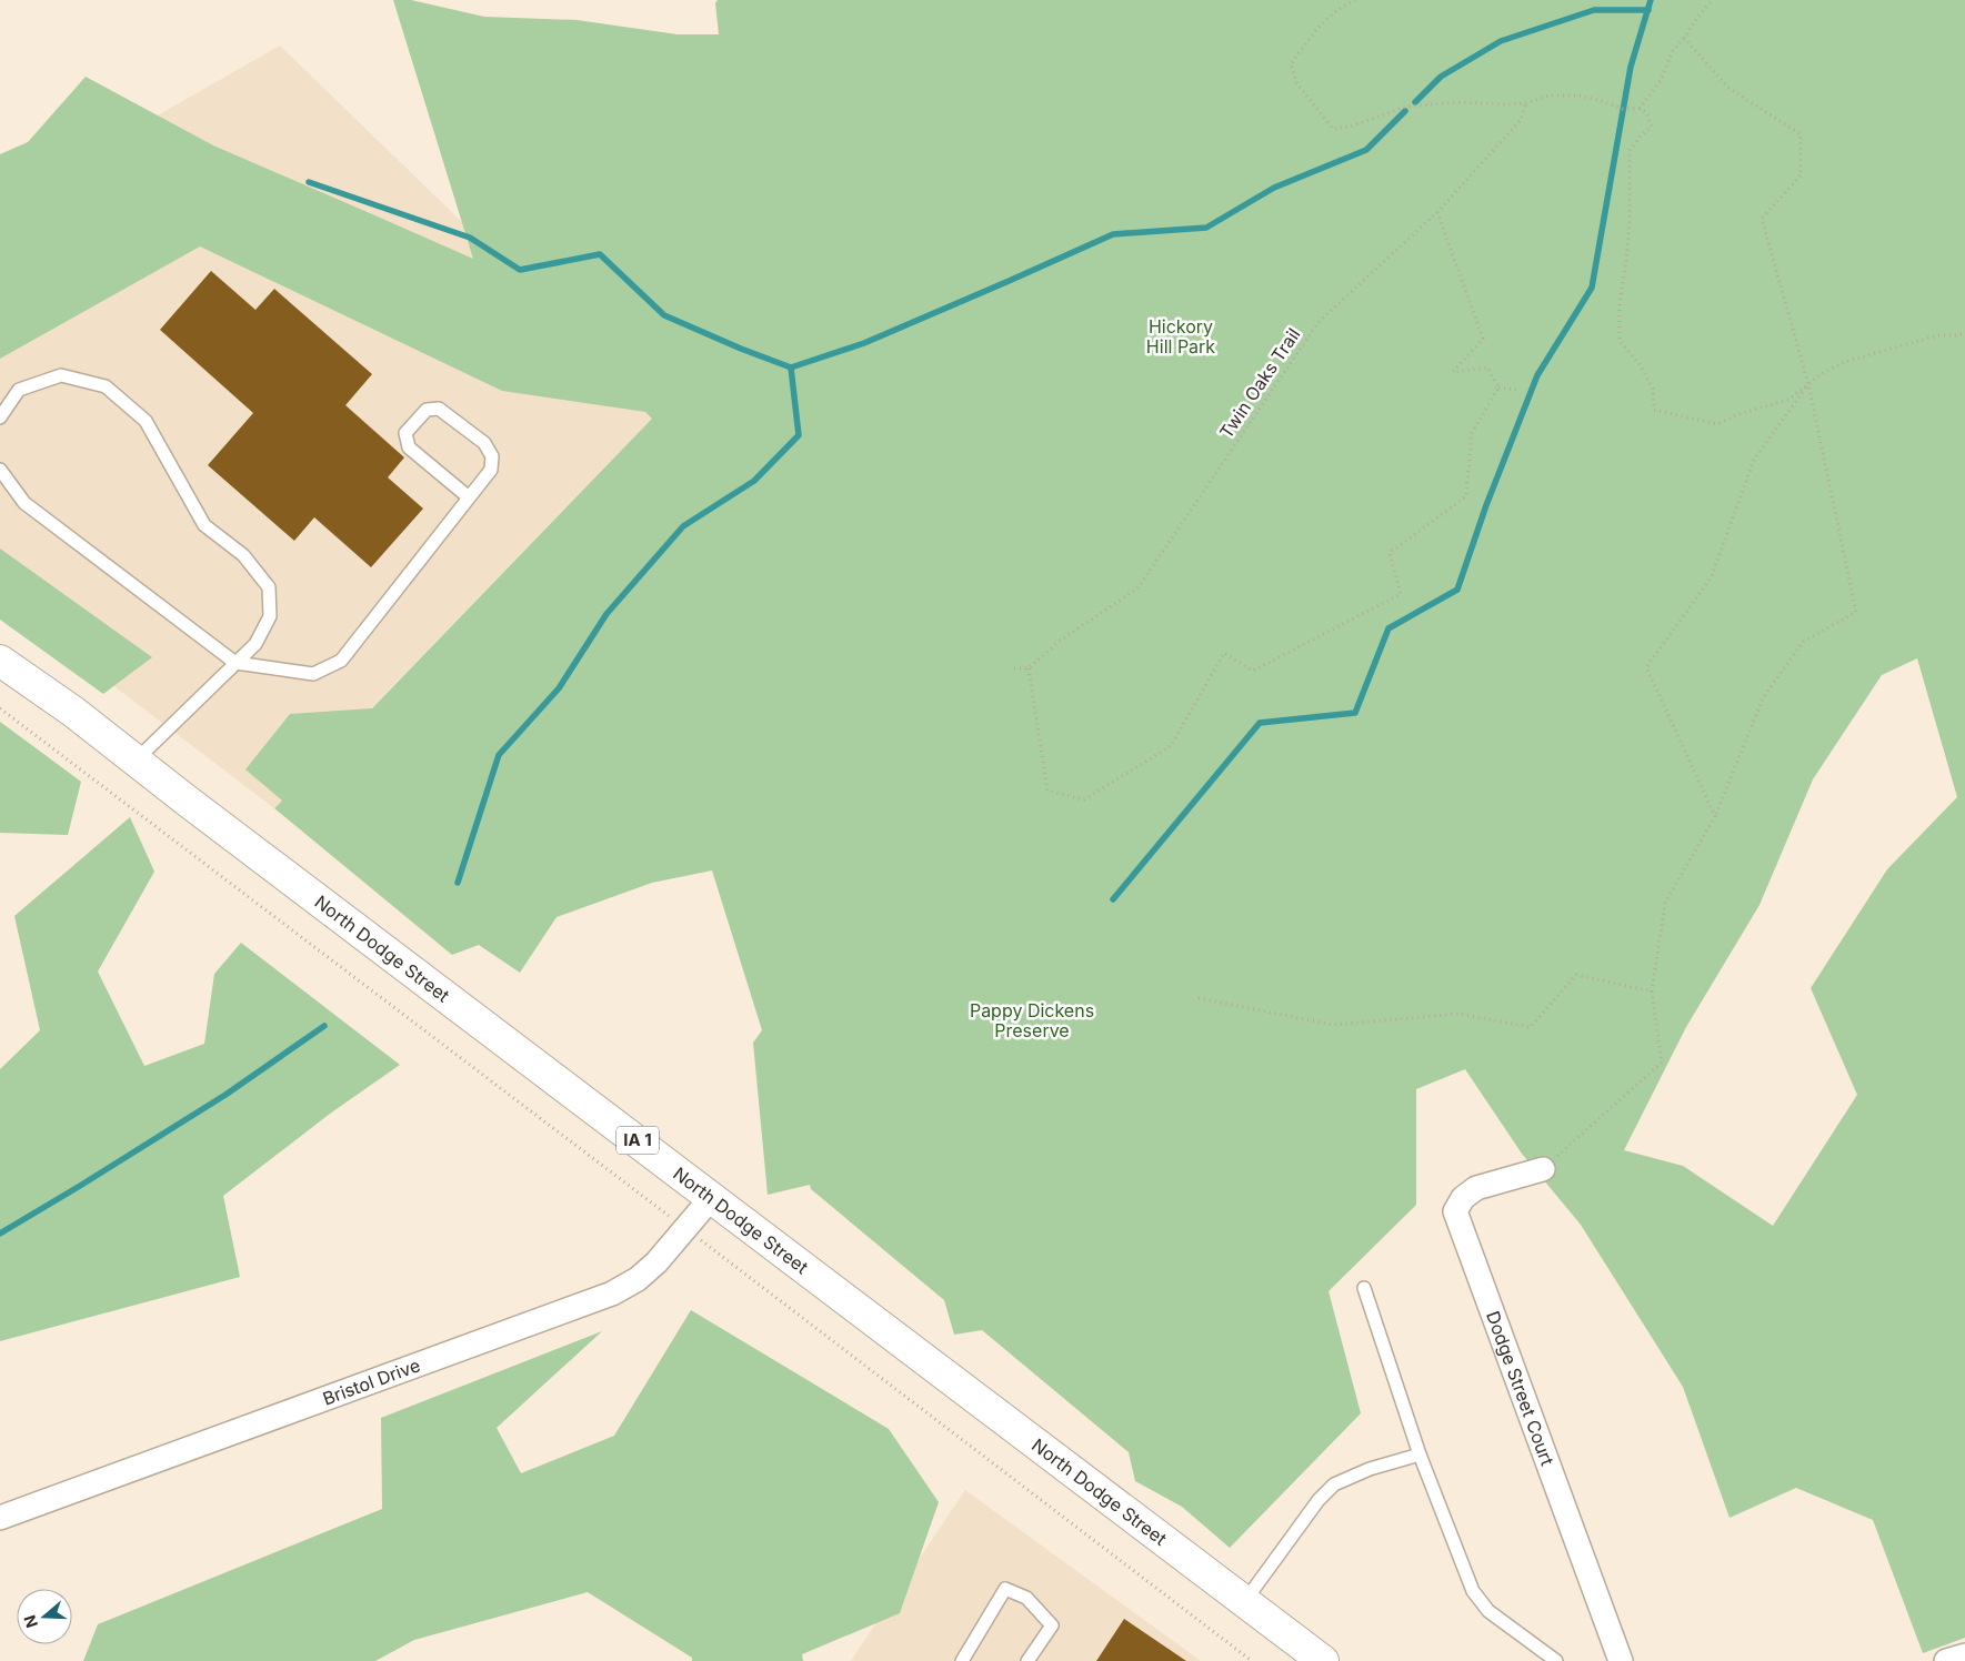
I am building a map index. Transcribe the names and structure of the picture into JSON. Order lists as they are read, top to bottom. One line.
{"streets":{"main road":["North Dodge Street","IA 1"],"street":["Bristol Drive","Dodge Street Court"],"path":["Twin Oaks Trail"]},"crossings":[["North Dodge Street","Bristol Drive"]],"parks":["Hickory Hill Park","Pappy Dickens Preserve"],"north":"left"}
